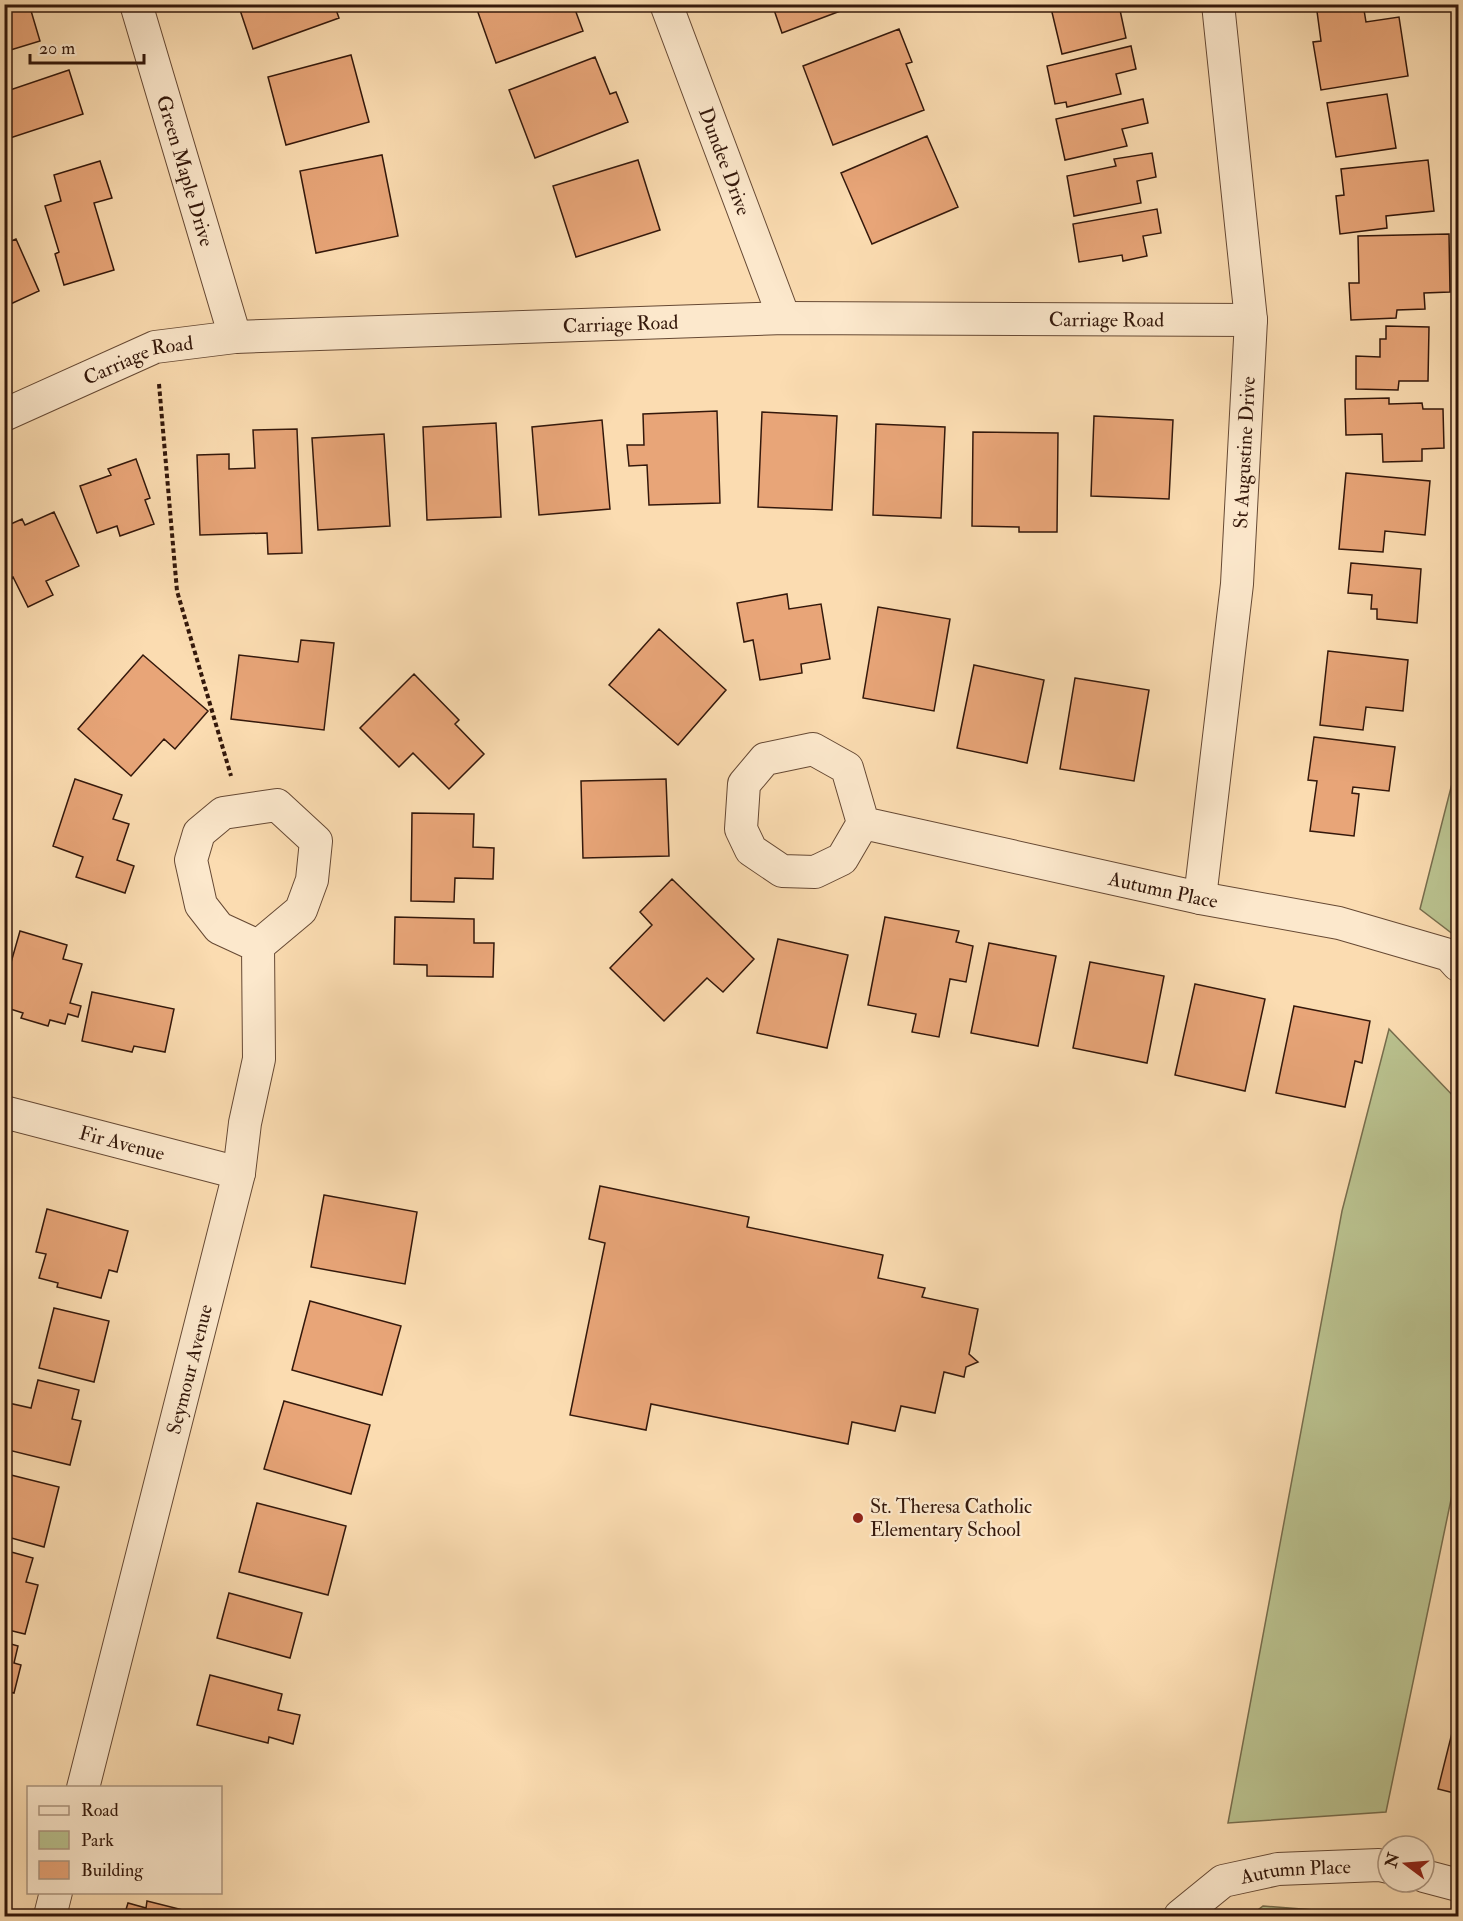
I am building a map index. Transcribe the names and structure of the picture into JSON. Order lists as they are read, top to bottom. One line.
{"streets":{"street":["Dundee Drive","Green Maple Drive","Carriage Road","St Augustine Drive","Autumn Place","Fir Avenue","Seymour Avenue"]},"crossings":[["Dundee Drive","Carriage Road"],["Green Maple Drive","Carriage Road"],["Carriage Road","St Augustine Drive"],["St Augustine Drive","Autumn Place"],["Fir Avenue","Seymour Avenue"]],"places":["St. Theresa Catholic Elementary School"],"legend":["Road","Park","Building"],"scale_bar":"20 m","north":"left"}
